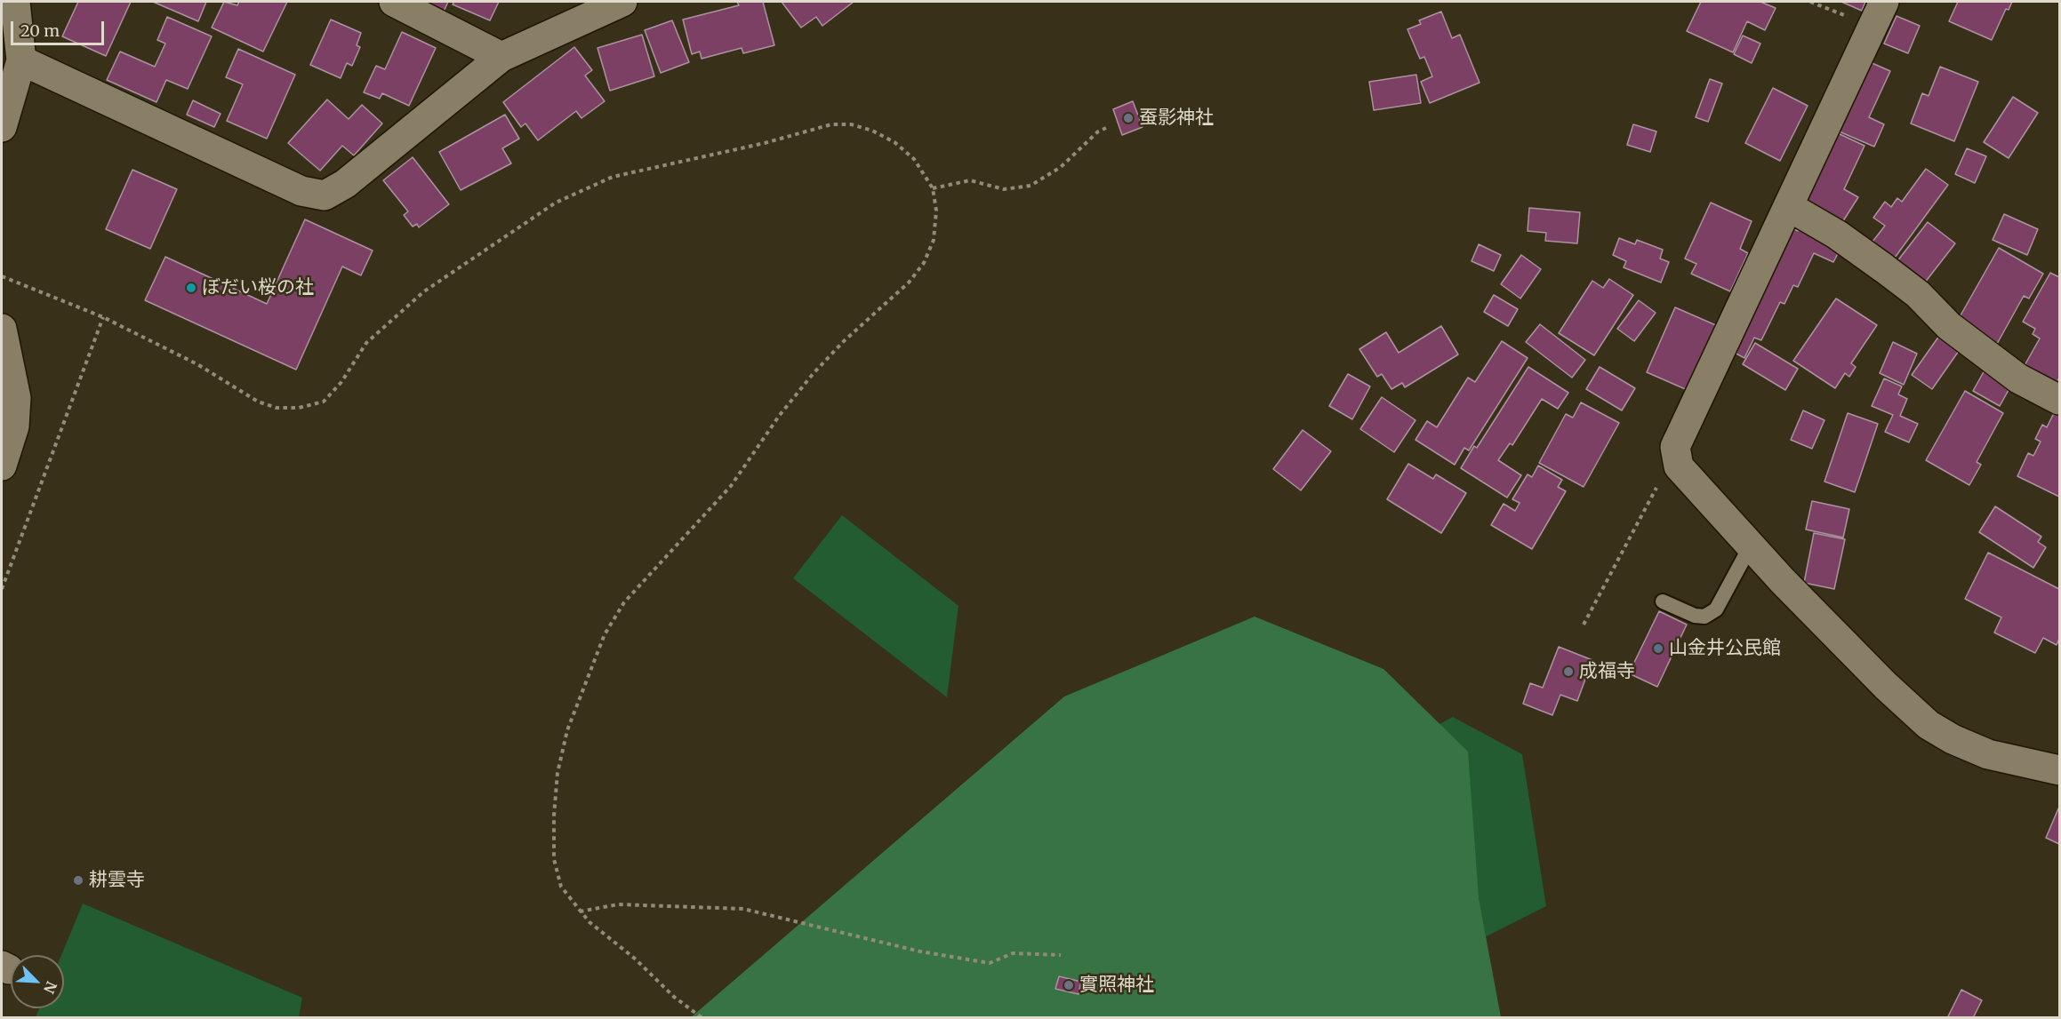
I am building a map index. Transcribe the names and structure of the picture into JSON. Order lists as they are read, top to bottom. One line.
{"places":["蚕影神社","ぼだい桜の社","山金井公民館","成福寺","耕雲寺","實照神社"],"scale_bar":"20 m","north":"bottom right"}
